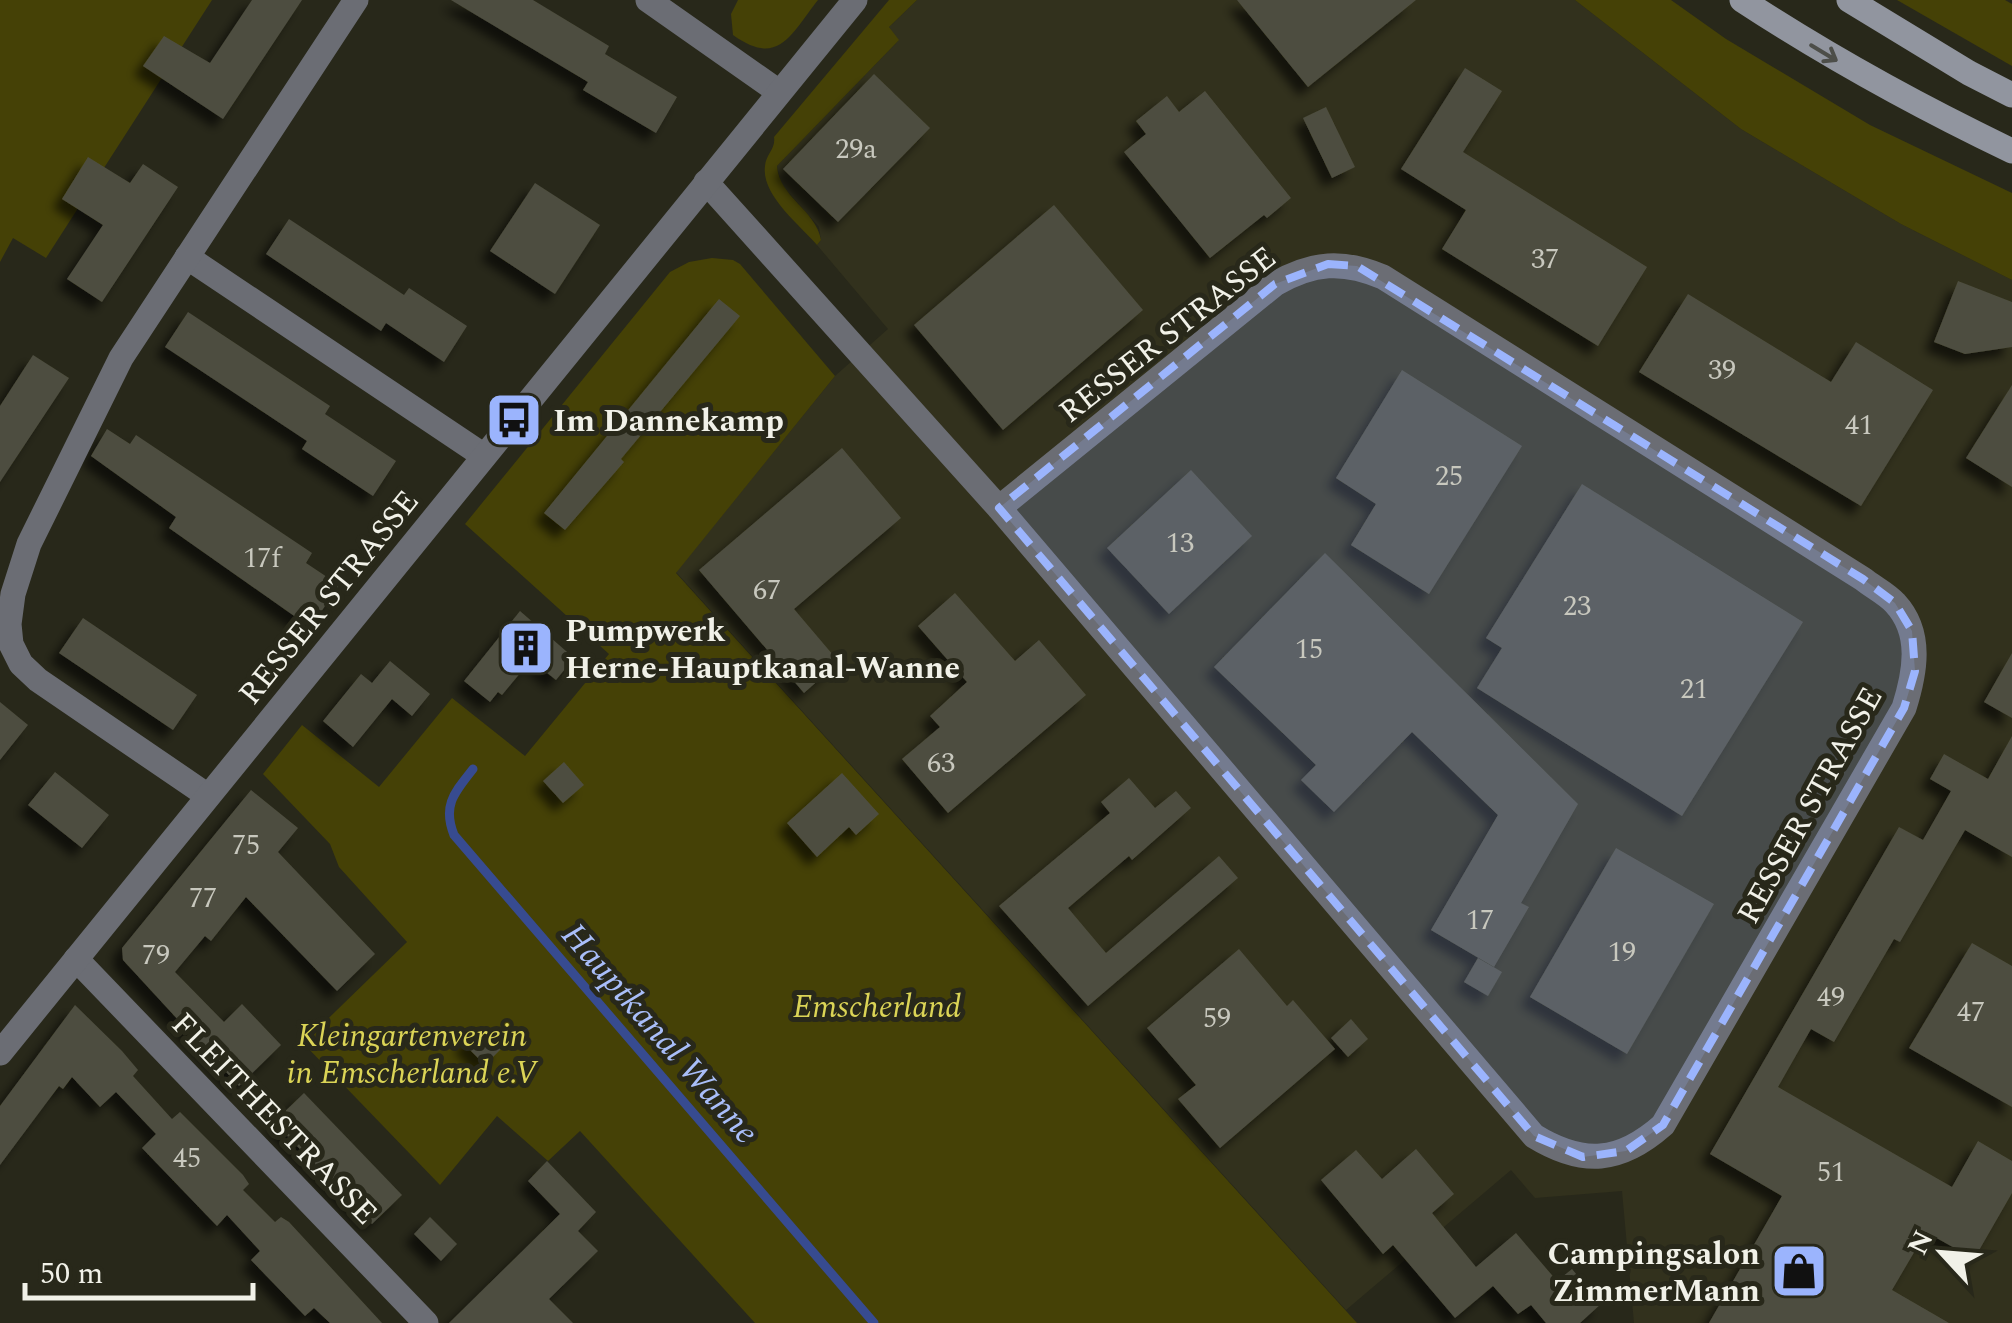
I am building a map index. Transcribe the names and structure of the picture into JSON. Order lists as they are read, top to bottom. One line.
{"streets":{"street":["RESSER STRASSE","FLEITHESTRASSE"]},"crossings":[["RESSER STRASSE","FLEITHESTRASSE"]],"water":["Hauptkanal Wanne"],"parks":["Emscherland","Kleingartenverein in Emscherland e.V"],"places":{"bus stop":["Im Dannekamp"],"building":["Pumpwerk Herne-Hauptkanal-Wanne"],"shop":["Campingsalon ZimmerMann"]},"house_numbers":["29a","37","39","41","25","13","17f","67","23","15","21","63","75","77","17","19","79","49","47","59","45","51"],"scale_bar":"50 m","north":"top left"}
